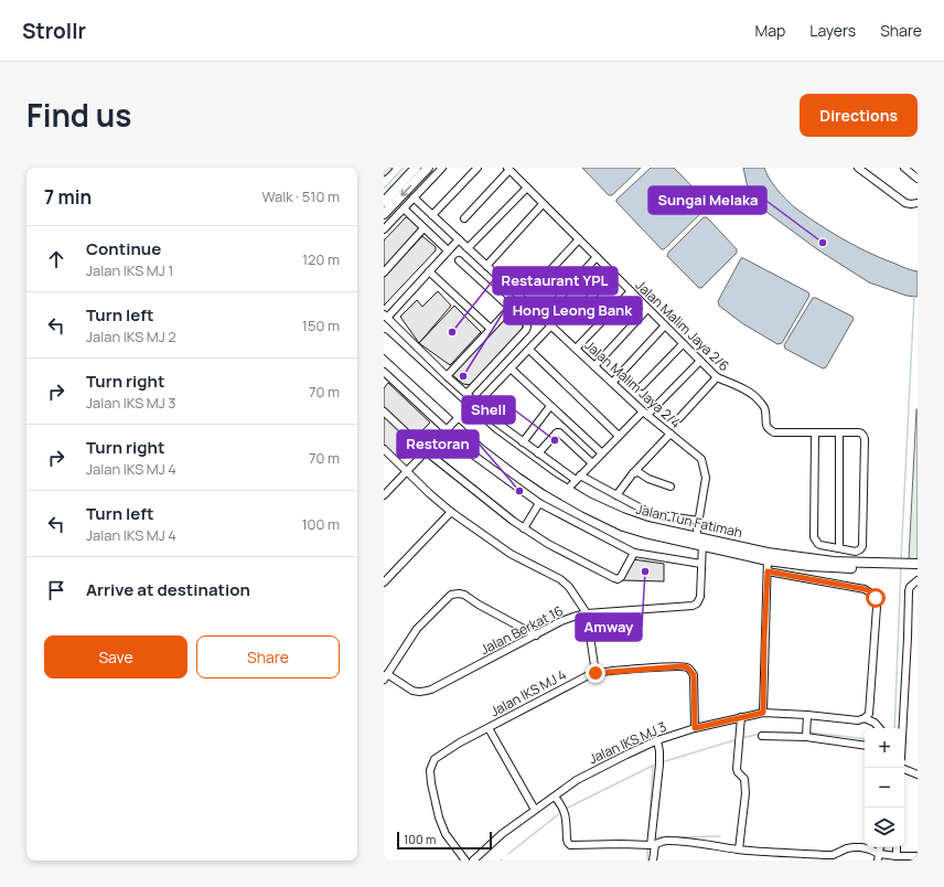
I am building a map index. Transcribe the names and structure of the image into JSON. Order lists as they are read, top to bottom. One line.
{"streets":{"main road":["Jalan Tun Fatimah"],"street":["Jalan Malim Jaya 2/6","Jalan Malim Jaya 2/4","Jalan Berkat 16","Jalan IKS MJ 4","Jalan IKS MJ 3"]},"crossings":[["Jalan Malim Jaya 2/4","Jalan Berkat 16"],["Jalan Tun Fatimah","Jalan Berkat 16"],["Jalan IKS MJ 4","Jalan IKS MJ 3"]],"places":["Sungai Melaka","Restaurant YPL","Hong Leong Bank","Shell","Restoran","Amway"],"scale_bar":"100 m","page":{"header":"Strollr","nav":["Map","Layers","Share"],"title":"Find us","buttons":["Directions",["Save","Share"]],"heading":["7 min","Walk · 510 m"],"list":[["Continue","Jalan IKS MJ 1","120 m"],["Turn left","Jalan IKS MJ 2","150 m"],["Turn right","Jalan IKS MJ 3","70 m"],["Turn right","Jalan IKS MJ 4","70 m"],["Turn left","Jalan IKS MJ 4","100 m"],"Arrive at destination"],"map_buttons":["+","−"],"scale":"100 m"}}
